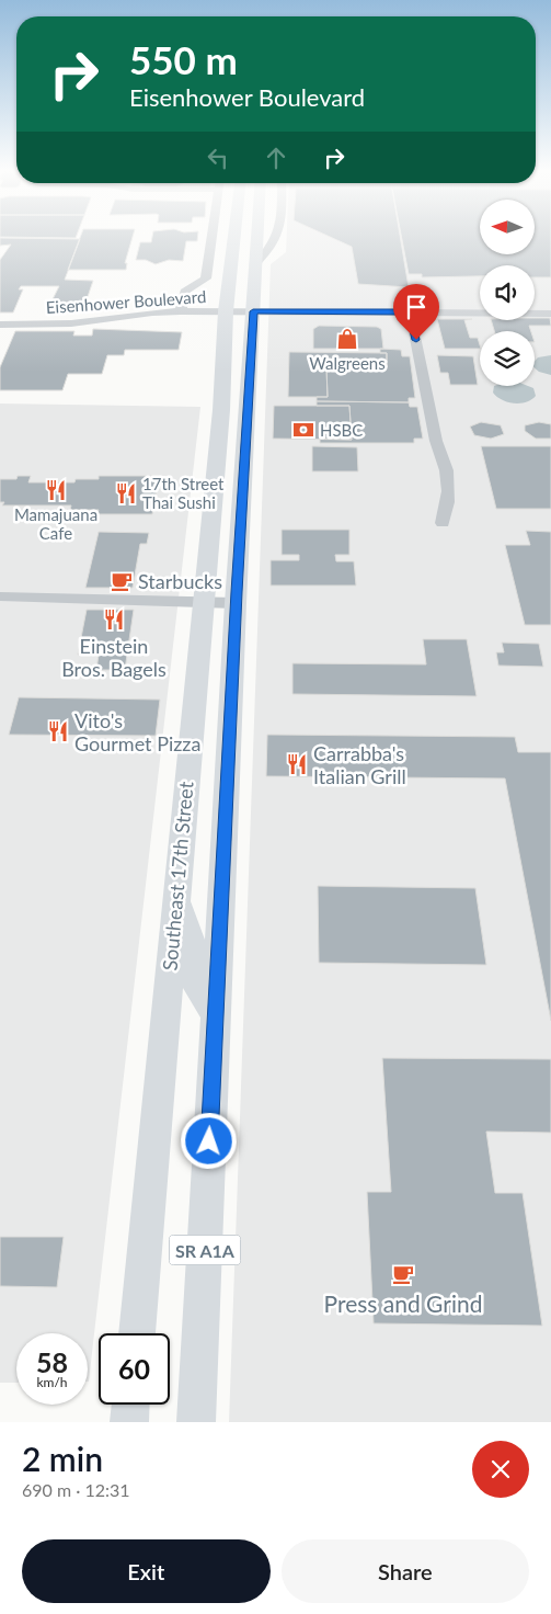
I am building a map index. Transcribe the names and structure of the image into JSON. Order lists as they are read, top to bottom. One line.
{"streets":{"main road":["Southeast 17th Street","SR A1A"],"street":["Eisenhower Boulevard"]},"crossings":[["Eisenhower Boulevard","Southeast 17th Street"],["Eisenhower Boulevard","SR A1A"]],"places":{"shop":["Walgreens"],"bank":["HSBC"],"restaurant":["Mamajuana Cafe","17th Street Thai Sushi","Einstein Bros. Bagels","Vito's Gourmet Pizza","Carrabba's Italian Grill"],"cafe":["Starbucks","Press and Grind"]},"north":"left","page":{"turn":["550 m","Eisenhower Boulevard"],"speed":"58 km/h","limit":"60","heading":["2 min","690 m · 12:31"],"buttons":["Exit","Share"]}}
